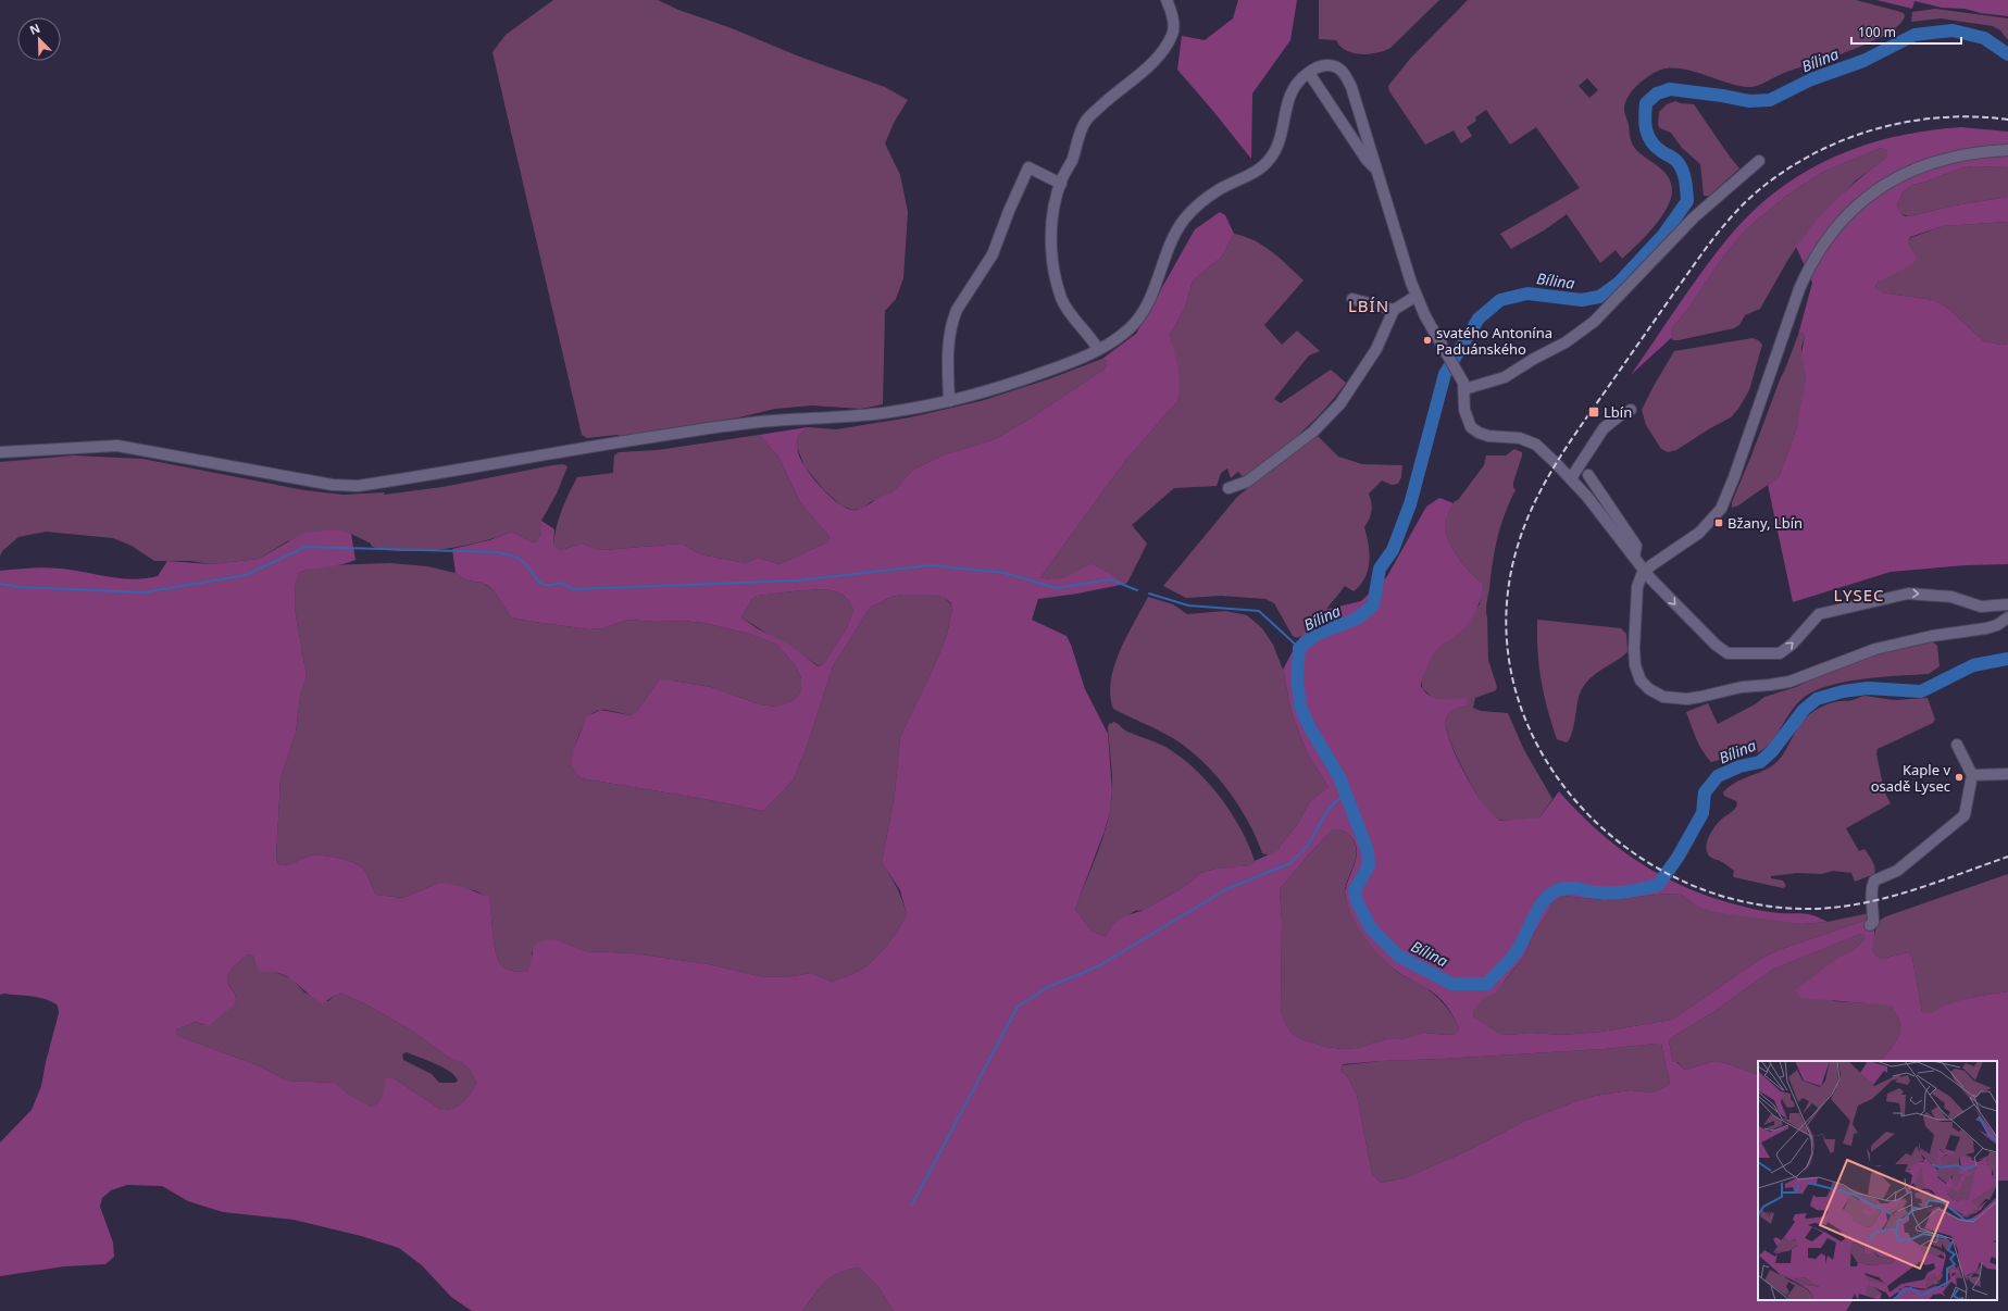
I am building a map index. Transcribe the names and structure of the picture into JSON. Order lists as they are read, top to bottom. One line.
{"districts":["LBÍN","LYSEC"],"water":["Bílina"],"places":{"other":["svatého Antonína Paduánského","Kaple v osadě Lysec"],"transit":["Lbín","Bžany, Lbín"]},"scale_bar":"100 m","north":"top left"}
